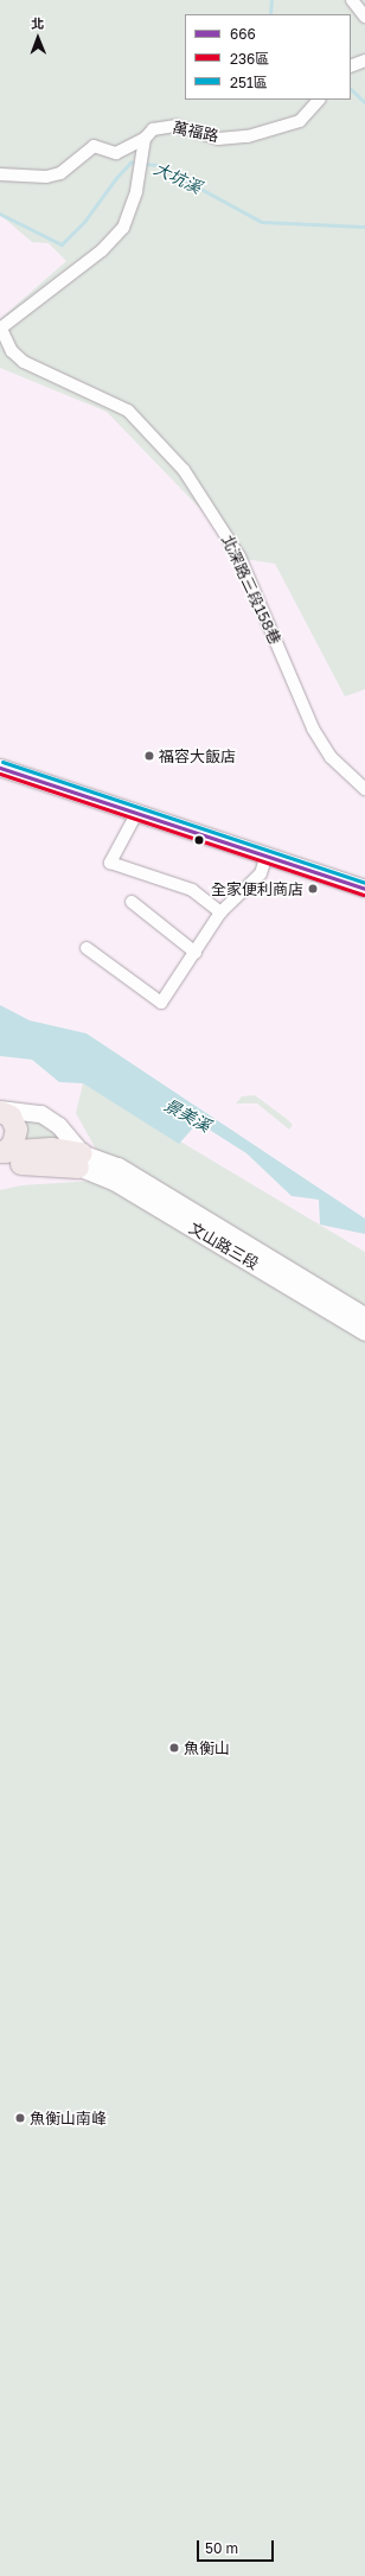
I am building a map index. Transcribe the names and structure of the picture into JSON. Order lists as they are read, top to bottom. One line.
{"streets":{"main road":["文山路三段"],"street":["萬福路","北深路三段158巷"]},"water":["大坑溪","景美溪"],"places":["福容大飯店","全家便利商店","魚衡山","魚衡山南峰"],"lines":["transit line 251區","transit line 666","transit line 236區"],"legend":["666","236區","251區"],"scale_bar":"50 m","north":"top"}
